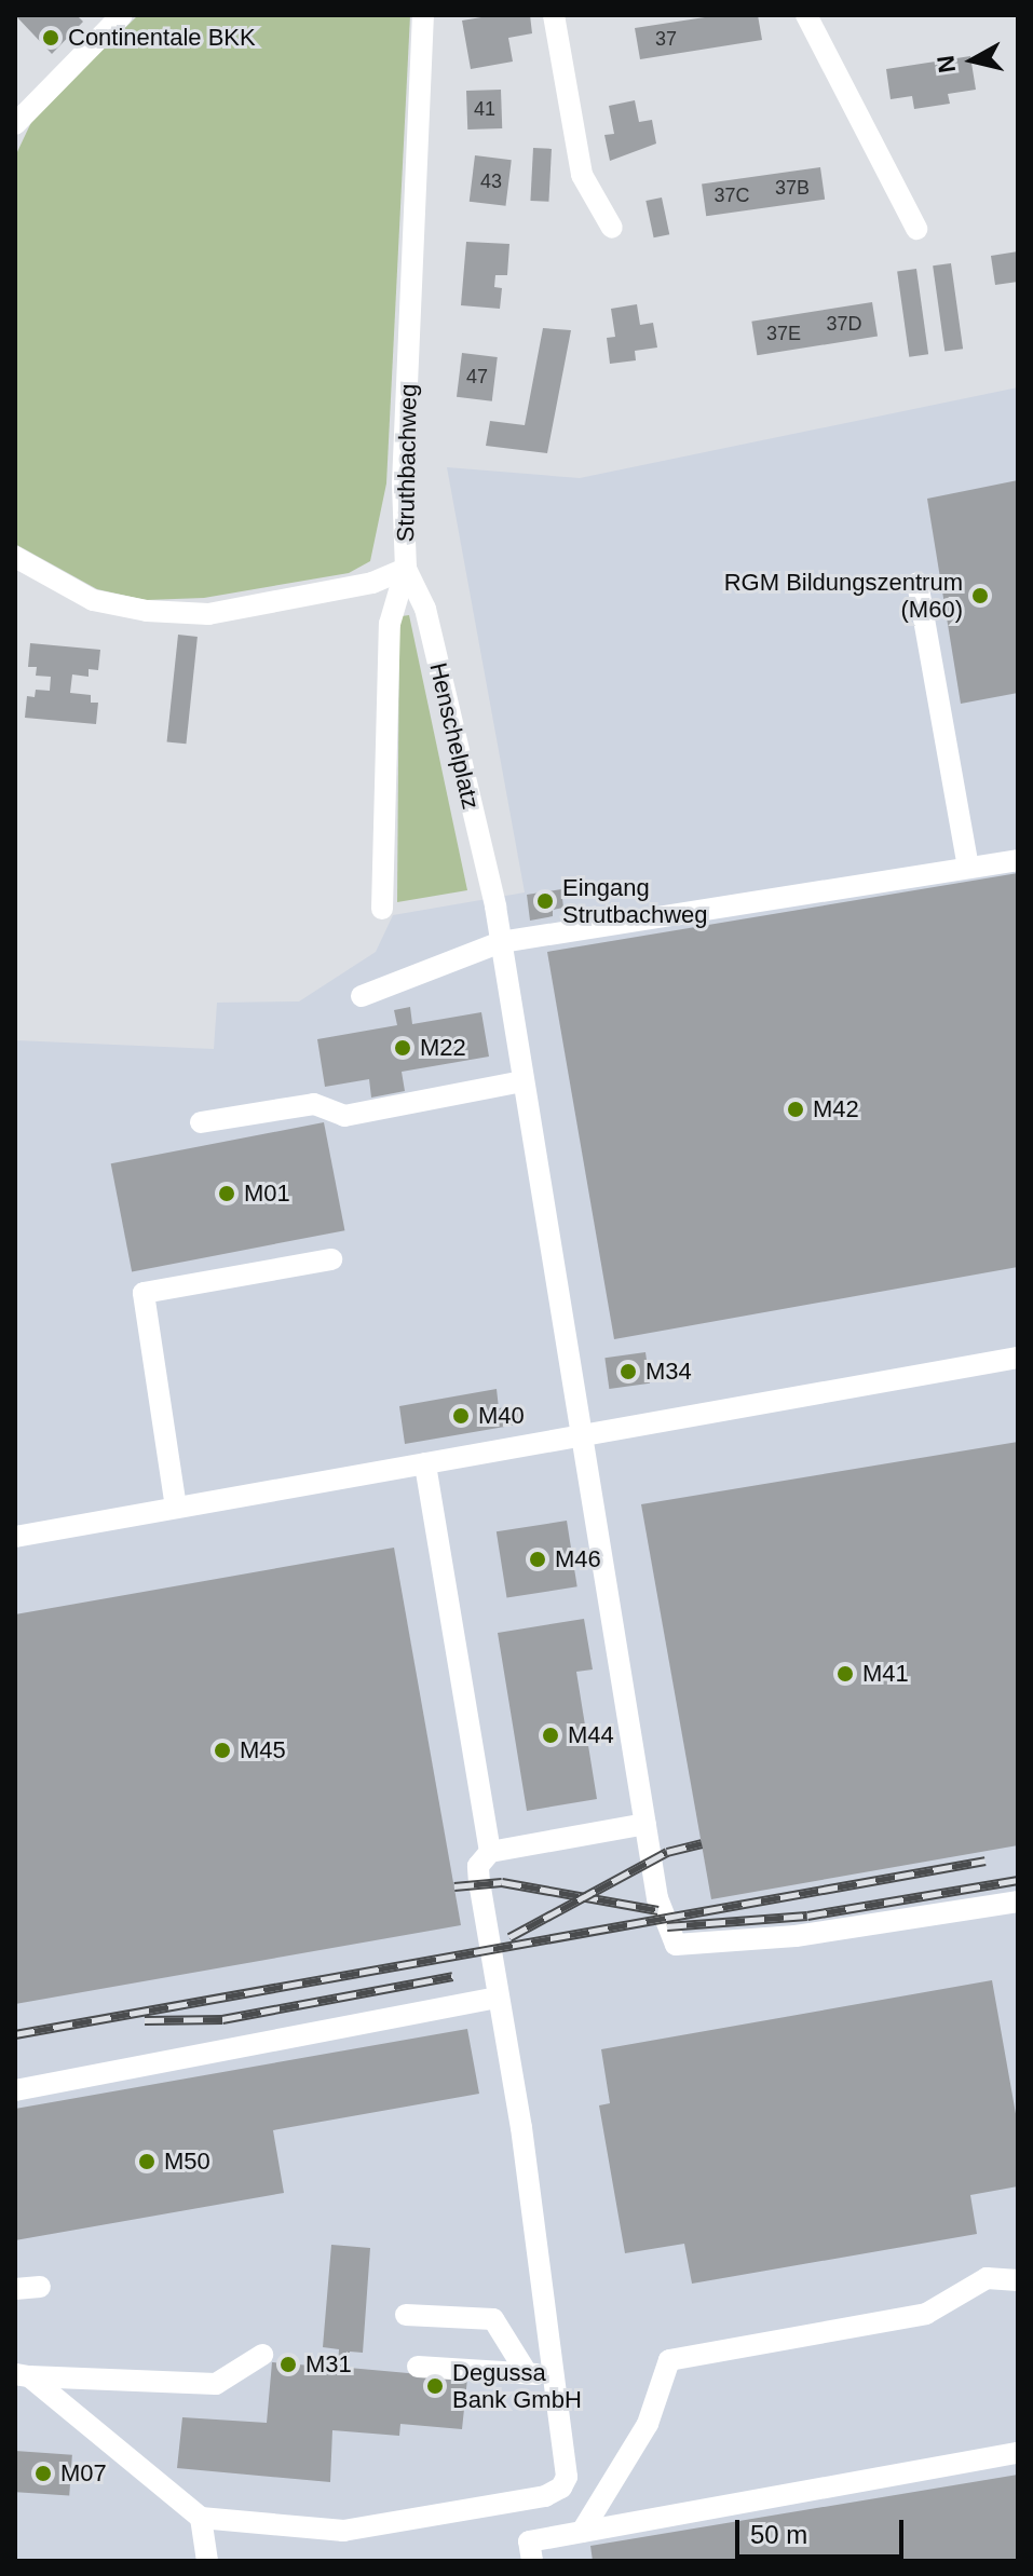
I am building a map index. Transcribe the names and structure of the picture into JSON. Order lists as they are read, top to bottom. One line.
{"streets":{"street":["Struthbachweg","Henschelplatz"]},"crossings":[["Struthbachweg","Henschelplatz"]],"places":["Continentale BKK","RGM Bildungszentrum (M60)","Eingang Strutbachweg","M22","M42","M01","M34","M40","M46","M41","M44","M45","M50","M31","Degussa Bank GmbH","M07"],"house_numbers":["37","41","43","37B","37C","37D","37E","47"],"scale_bar":"50 m","north":"left"}
